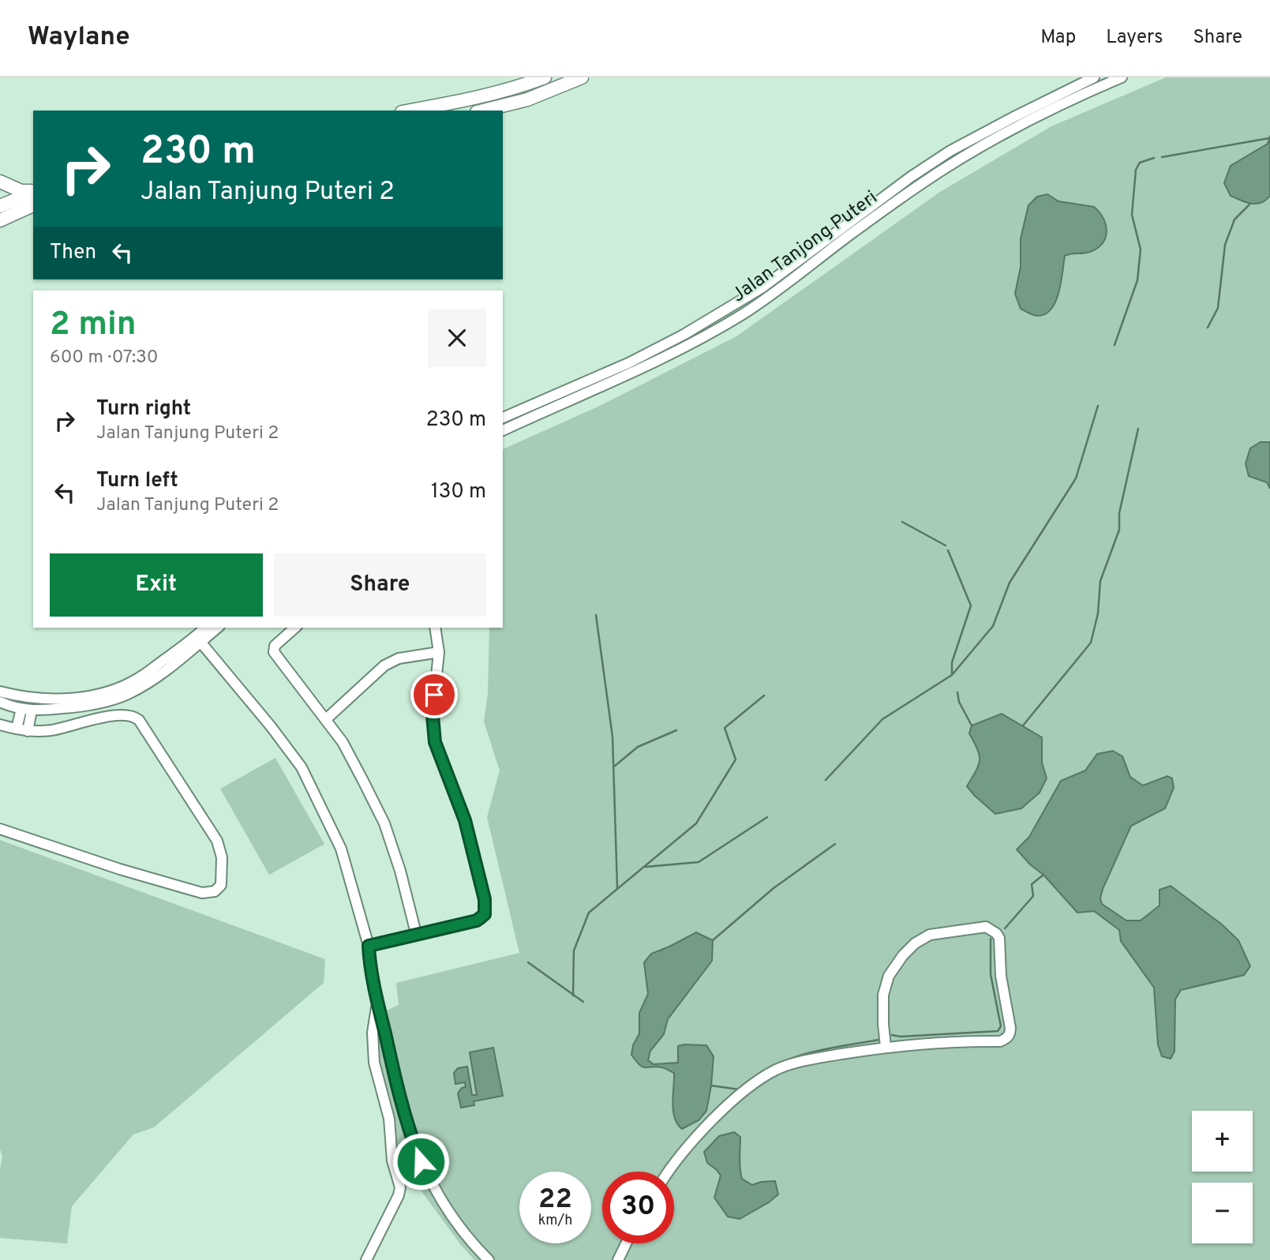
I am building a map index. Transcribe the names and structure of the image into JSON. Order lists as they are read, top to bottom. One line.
{"streets":{"street":["Jalan Tanjong Puteri"]},"page":{"header":"Waylane","nav":["Map","Layers","Share"],"turn":["230 m","Jalan Tanjung Puteri 2"],"then":"Then","heading":["2 min","600 m · 07:30"],"list":[{"name":"Turn right","note":"Jalan Tanjung Puteri 2","value":"230 m"},{"name":"Turn left","note":"Jalan Tanjung Puteri 2","value":"130 m"}],"buttons":["Exit","Share"],"map_buttons":["+","−"],"speed":"22 km/h","limit":"30"}}
